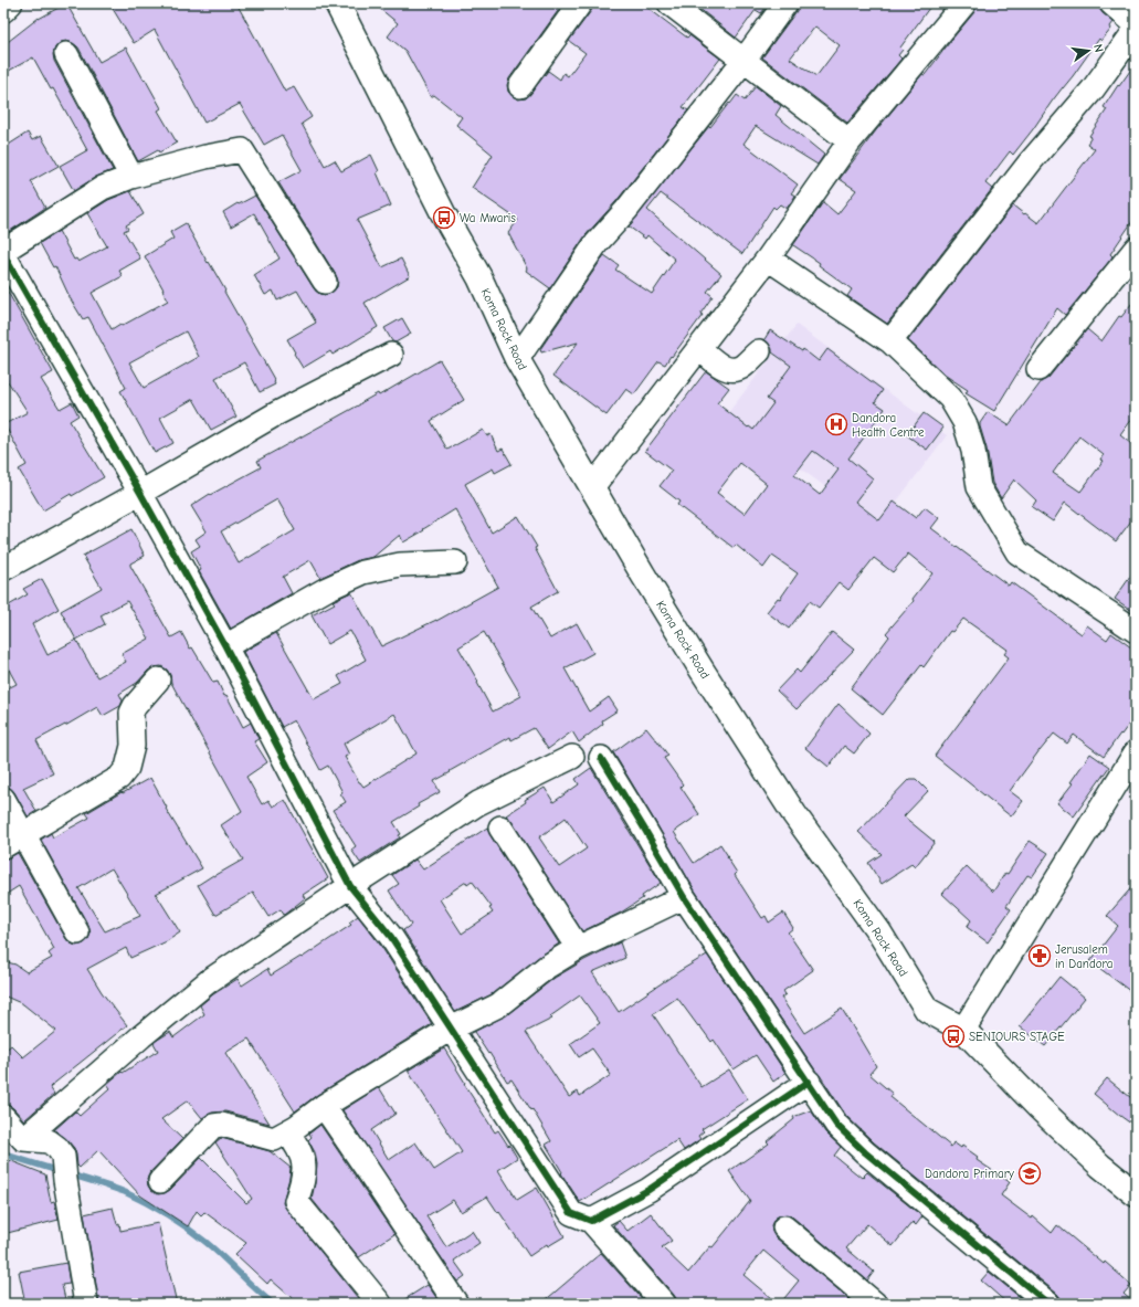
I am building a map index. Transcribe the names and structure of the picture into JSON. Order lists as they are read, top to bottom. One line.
{"streets":{"main road":["Koma Rock Road"]},"places":{"bus stop":["Wa Mwaris","SENIOURS STAGE"],"hospital":["Dandora Health Centre"],"pharmacy":["Jerusalem in Dandora"],"school or university":["Dandora Primary"]},"north":"right"}
